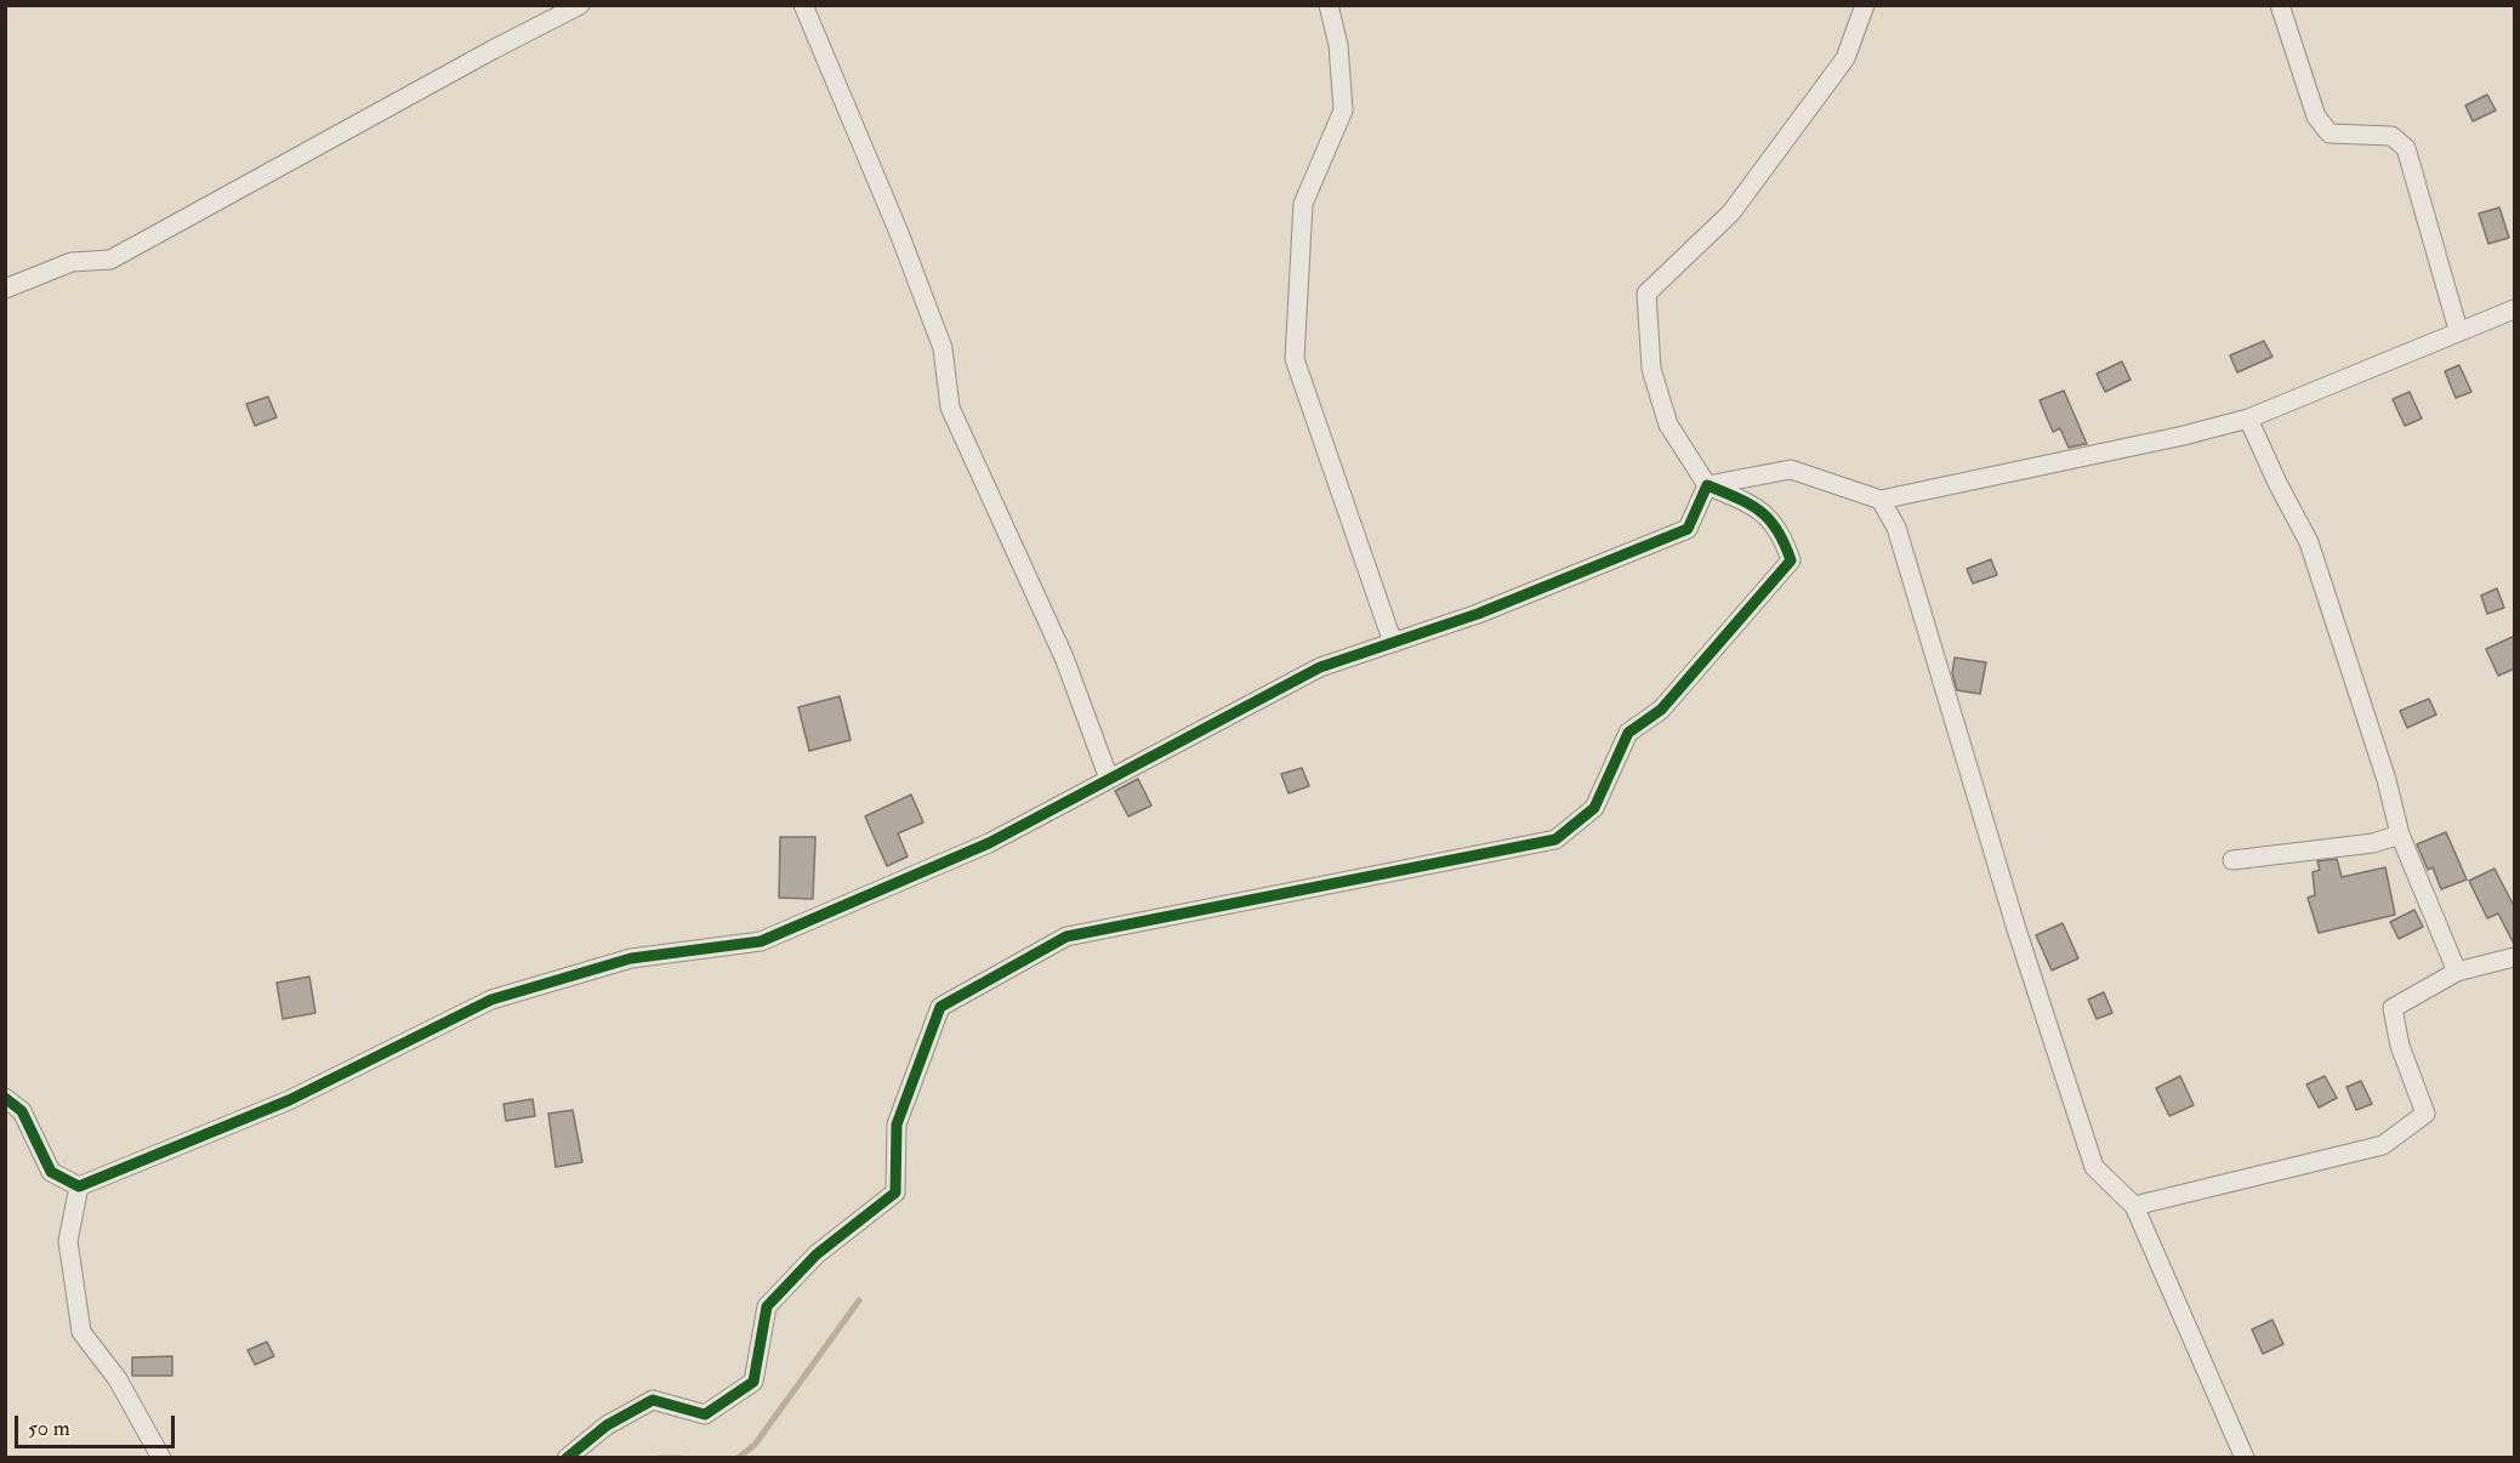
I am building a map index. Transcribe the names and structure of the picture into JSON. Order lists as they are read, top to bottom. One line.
{"scale_bar":"50 m"}
